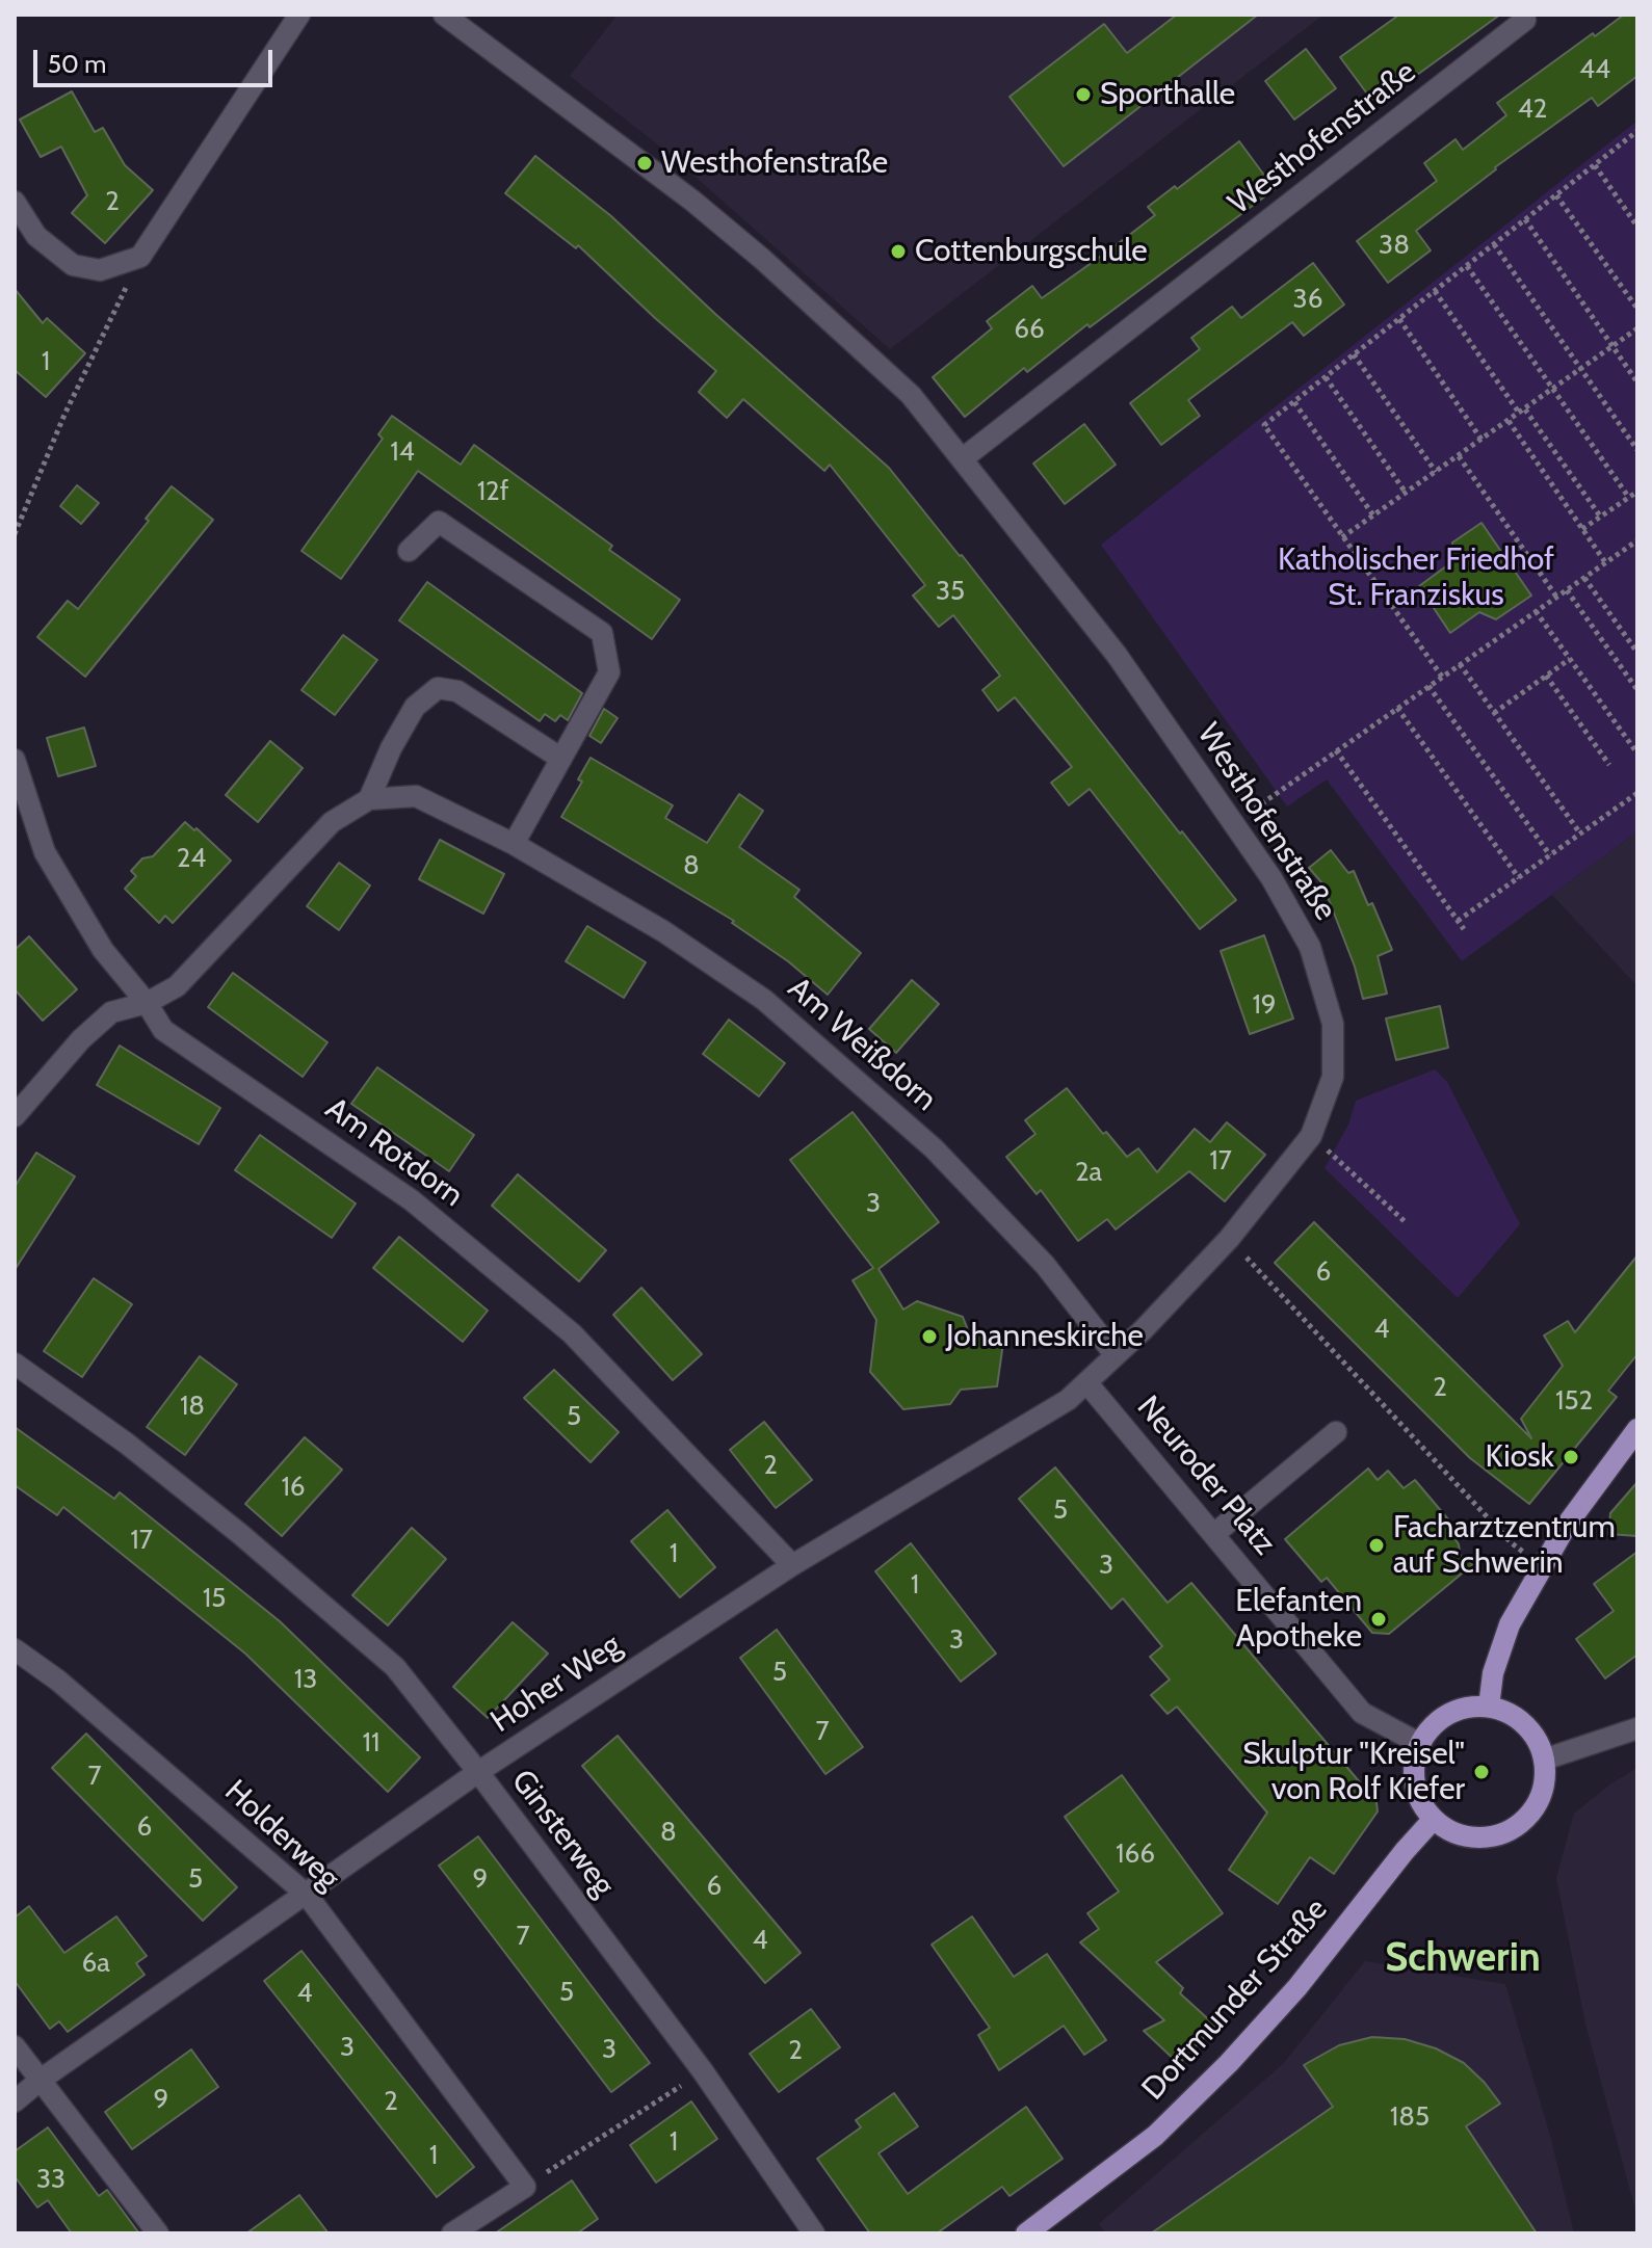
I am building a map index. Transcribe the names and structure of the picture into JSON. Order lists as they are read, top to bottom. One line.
{"streets":{"main road":["Dortmunder Straße"],"street":["Westhofenstraße","Am Weißdorn","Am Rotdorn","Neuroder Platz","Hoher Weg","Ginsterweg","Holderweg"]},"crossings":[["Westhofenstraße","Am Weißdorn"],["Westhofenstraße","Hoher Weg"],["Am Weißdorn","Am Rotdorn"],["Am Weißdorn","Hoher Weg"],["Am Rotdorn","Hoher Weg"],["Neuroder Platz","Hoher Weg"],["Neuroder Platz","Dortmunder Straße"],["Hoher Weg","Ginsterweg"],["Hoher Weg","Holderweg"]],"districts":["Schwerin"],"parks":["Katholischer Friedhof St. Franziskus"],"places":["Sporthalle","Westhofenstraße","Cottenburgschule","Johanneskirche","Kiosk","Facharztzentrum auf Schwerin","Elefanten Apotheke","Skulptur \"Kreisel\" von Rolf Kiefer"],"house_numbers":["44","42","2","38","36","66","1","14","12f","35","24","8","19","17","2a","3","6","4","2","152","18","5","2","16","5","17","1","3","1","15","3","5","13","7","11","7","6","8","166","5","9","6","7","4","6a","5","4","3","3","2","9","2","185","1","1","33"],"scale_bar":"50 m"}
